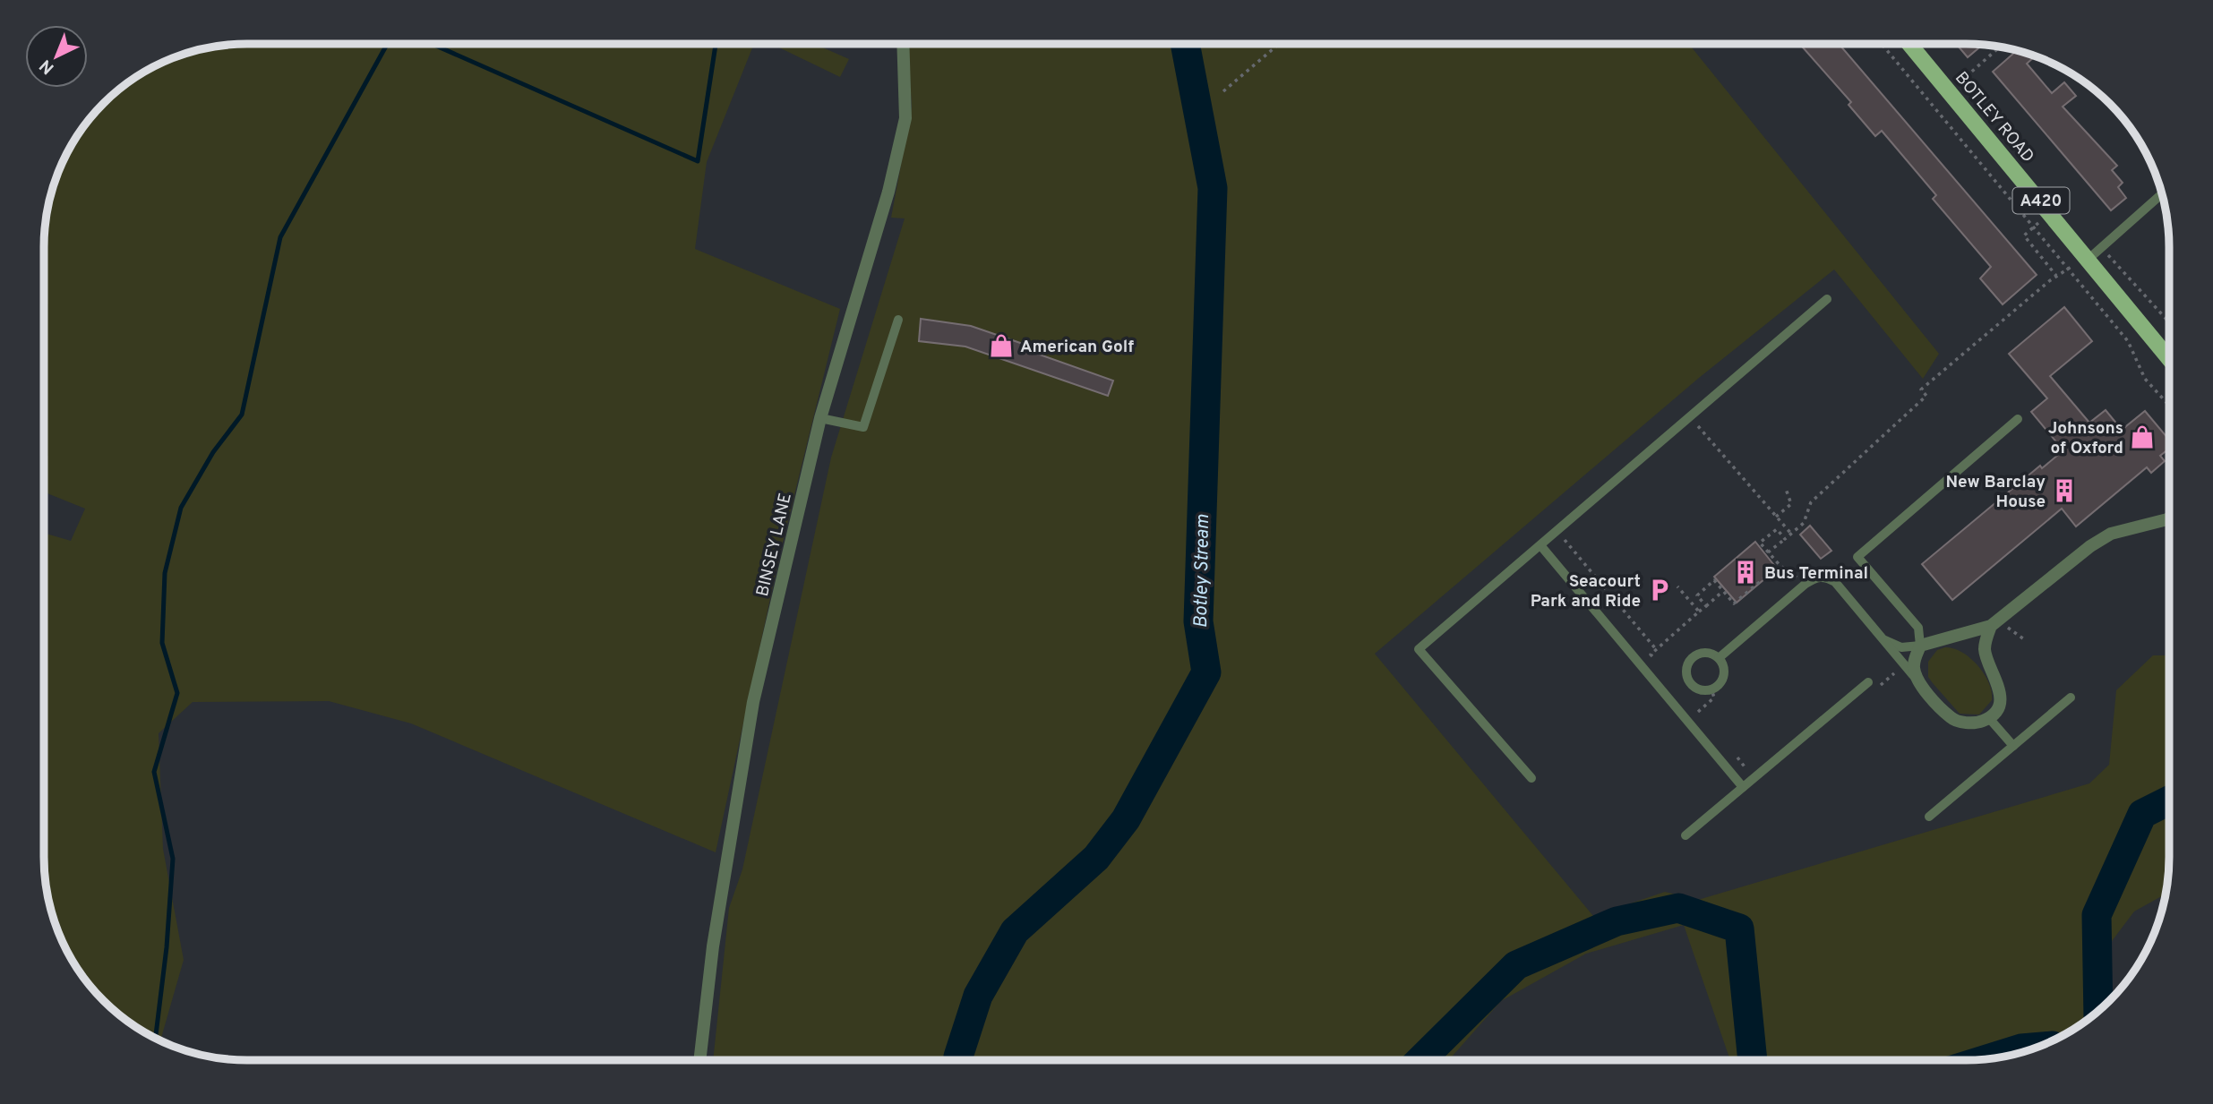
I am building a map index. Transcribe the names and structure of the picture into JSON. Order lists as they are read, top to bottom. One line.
{"streets":{"main road":["BOTLEY ROAD","A420"],"street":["BINSEY LANE"]},"water":["Botley Stream"],"places":{"shop":["American Golf","Johnsons of Oxford"],"building":["New Barclay House","Bus Terminal"],"parking":["Seacourt Park and Ride"]},"north":"bottom left"}
